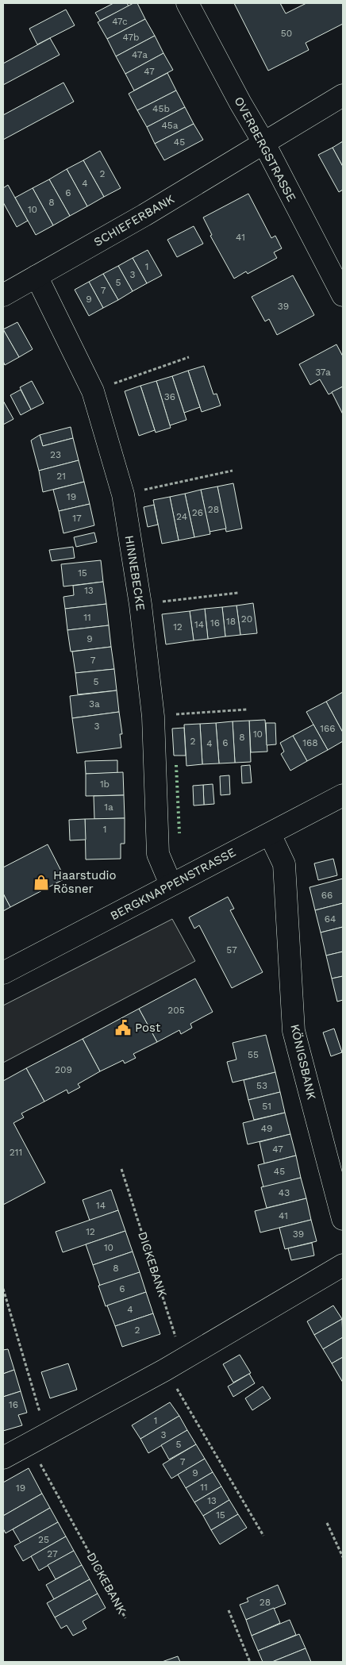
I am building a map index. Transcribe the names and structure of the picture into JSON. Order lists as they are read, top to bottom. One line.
{"streets":{"street":["OVERBERGSTRASSE","SCHIEFERBANK","HINNEBECKE","BERGKNAPPENSTRASSE","KÖNIGSBANK"],"path":["DICKEBANK"]},"crossings":[["OVERBERGSTRASSE","SCHIEFERBANK"],["SCHIEFERBANK","HINNEBECKE"],["HINNEBECKE","BERGKNAPPENSTRASSE"],["BERGKNAPPENSTRASSE","KÖNIGSBANK"]],"places":{"shop":["Haarstudio Rösner"],"public building":["Post"]},"house_numbers":["47c","50","47b","47a","47","45b","45a","45","2","4","6","8","10","41","1","3","5","7","9","39","37a","36","23","21","19","28","26","24","17","15","13","11","20","18","16","14","12","9","7","5","3a","3","166","10","8","2","6","168","4","1b","1a","1","66","64","57","205","55","209","53","51","49","47","211","45","43","14","41","12","39","10","8","6","4","2","16","1","3","5","7","9","11","19","13","15","25","27","28"]}
